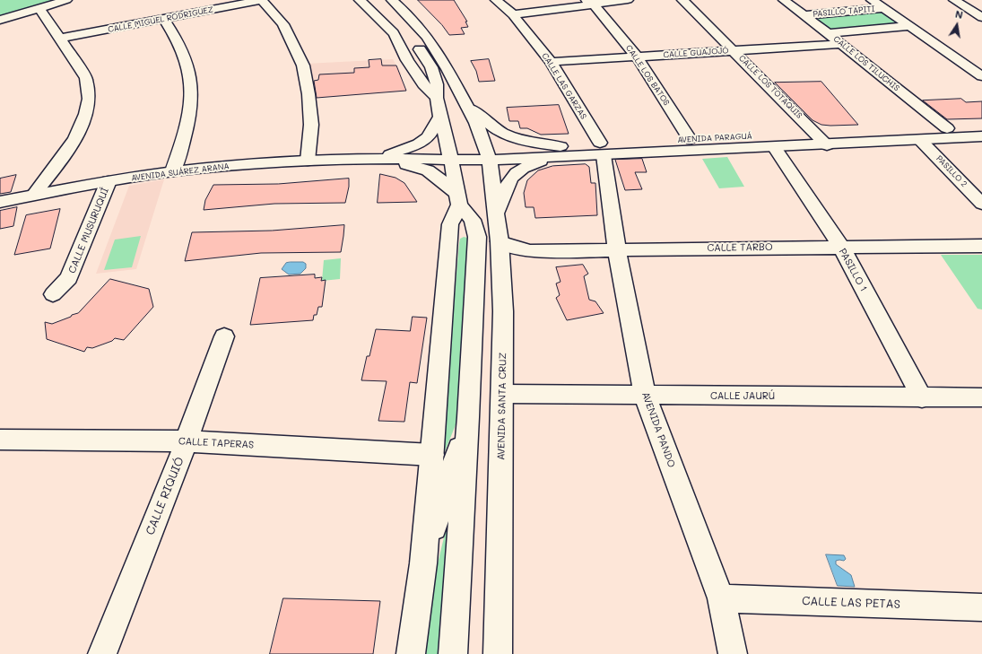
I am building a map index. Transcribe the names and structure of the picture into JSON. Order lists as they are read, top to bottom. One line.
{"streets":{"street":["PASILLO TAPITI","CALLE MIGUEL RODRIGUEZ","CALLE GUAJOJÓ","CALLE LOS TILUCHIS","CALLE LOS BATOS","CALLE LAS GARZAS","CALLE LOS TOTAQUIS","AVENIDA PARAGUÁ","PASILLO 2","AVENIDA SUÁREZ ARANA","CALLE MUSURUQUÍ","CALLE TARBO","PASILLO 1","CALLE JAURÚ","AVENIDA SANTA CRUZ","AVENIDA PANDO","CALLE TAPERAS","CALLE RIQUIÓ","CALLE LAS PETAS"]},"crossings":[["PASILLO TAPITI","CALLE LOS TILUCHIS"],["CALLE GUAJOJÓ","CALLE LOS TILUCHIS"],["CALLE GUAJOJÓ","CALLE LOS BATOS"],["CALLE GUAJOJÓ","CALLE LAS GARZAS"],["CALLE GUAJOJÓ","CALLE LOS TOTAQUIS"],["CALLE LOS TILUCHIS","AVENIDA PARAGUÁ"],["CALLE LOS BATOS","AVENIDA PARAGUÁ"],["CALLE LAS GARZAS","AVENIDA PARAGUÁ"],["CALLE LAS GARZAS","AVENIDA PANDO"],["CALLE LOS TOTAQUIS","AVENIDA PARAGUÁ"],["AVENIDA PARAGUÁ","PASILLO 2"],["AVENIDA PARAGUÁ","AVENIDA SUÁREZ ARANA"],["AVENIDA PARAGUÁ","PASILLO 1"],["AVENIDA PARAGUÁ","AVENIDA SANTA CRUZ"],["AVENIDA PARAGUÁ","AVENIDA PANDO"],["AVENIDA SUÁREZ ARANA","CALLE MUSURUQUÍ"],["CALLE TARBO","PASILLO 1"],["CALLE TARBO","AVENIDA SANTA CRUZ"],["CALLE TARBO","AVENIDA PANDO"],["PASILLO 1","CALLE JAURÚ"],["CALLE JAURÚ","AVENIDA SANTA CRUZ"],["CALLE JAURÚ","AVENIDA PANDO"],["AVENIDA PANDO","CALLE LAS PETAS"],["CALLE TAPERAS","CALLE RIQUIÓ"]],"north":"top"}
